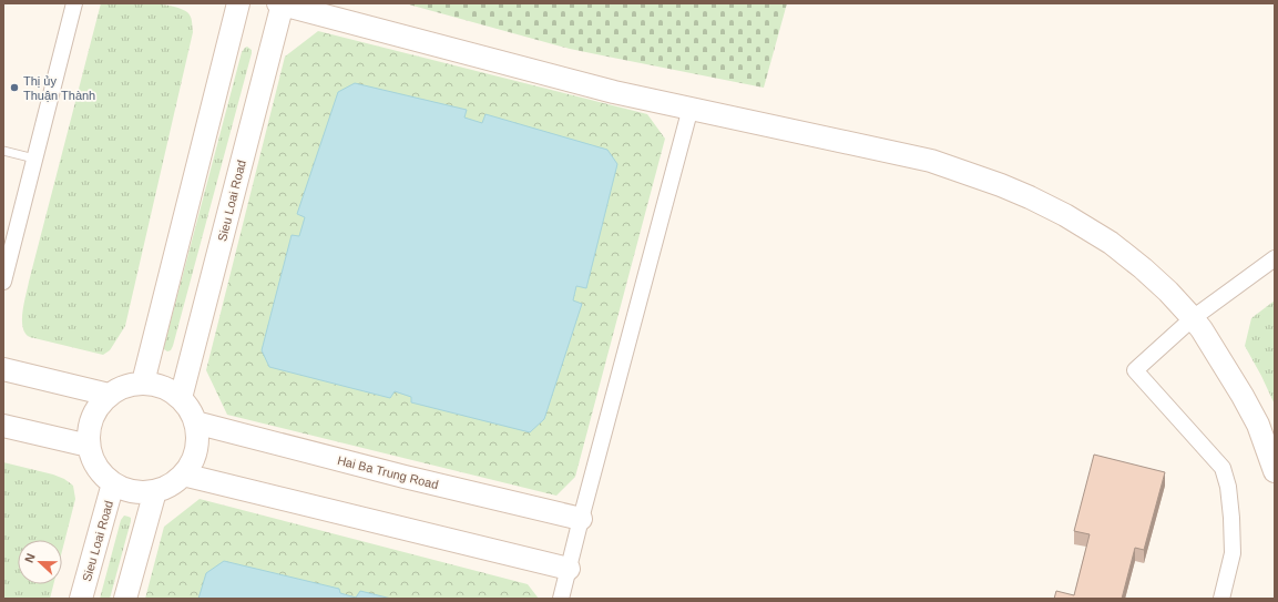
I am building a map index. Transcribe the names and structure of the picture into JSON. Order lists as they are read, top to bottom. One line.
{"streets":{"main road":["Sieu Loai Road","Hai Ba Trung Road"]},"crossings":[["Sieu Loai Road","Hai Ba Trung Road"]],"places":["Thị ủy Thuận Thành"],"north":"left"}
